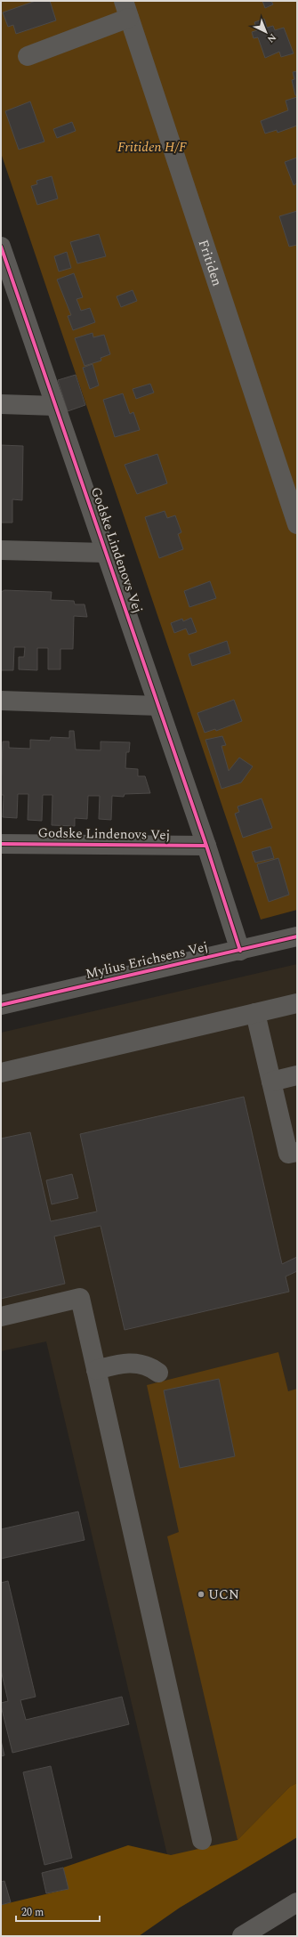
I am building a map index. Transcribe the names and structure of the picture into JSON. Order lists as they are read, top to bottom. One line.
{"streets":{"street":["Fritiden","Godske Lindenovs Vej","Mylius Erichsens Vej"]},"crossings":[["Godske Lindenovs Vej","Mylius Erichsens Vej"]],"parks":["Fritiden H/F"],"places":["UCN"],"scale_bar":"20 m","north":"bottom right"}
